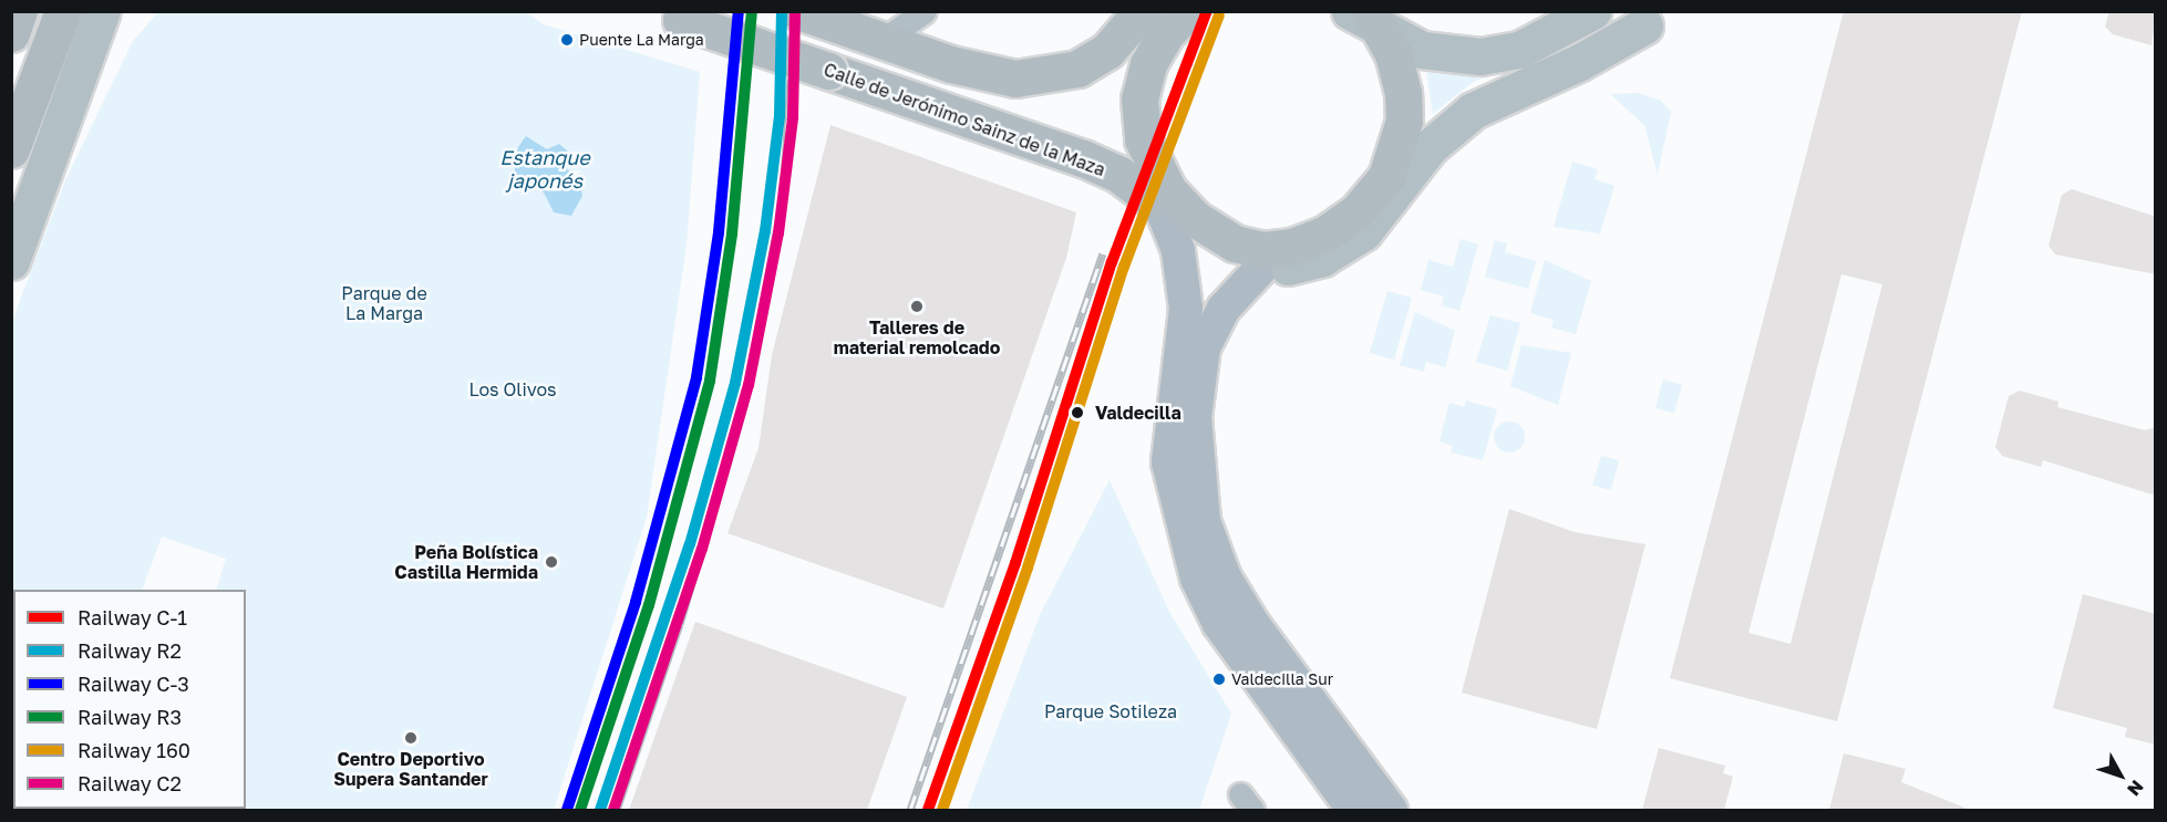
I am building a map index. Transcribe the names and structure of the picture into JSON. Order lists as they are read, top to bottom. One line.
{"streets":{"highway":["Calle de Jerónimo Sainz de la Maza"]},"water":["Estanque japonés"],"parks":["Parque de La Marga","Los Olivos","Parque Sotileza"],"places":["Puente La Marga","Talleres de material remolcado","Valdecilla","Peña Bolística Castilla Hermida","Valdecilla Sur","Centro Deportivo Supera Santander"],"lines":["rail line C-1","rail line R2","rail line C-3","rail line C2","rail line R3","rail line 160"],"legend":["Railway C-1","Railway R2","Railway C-3","Railway R3","Railway 160","Railway C2"],"north":"bottom right"}
